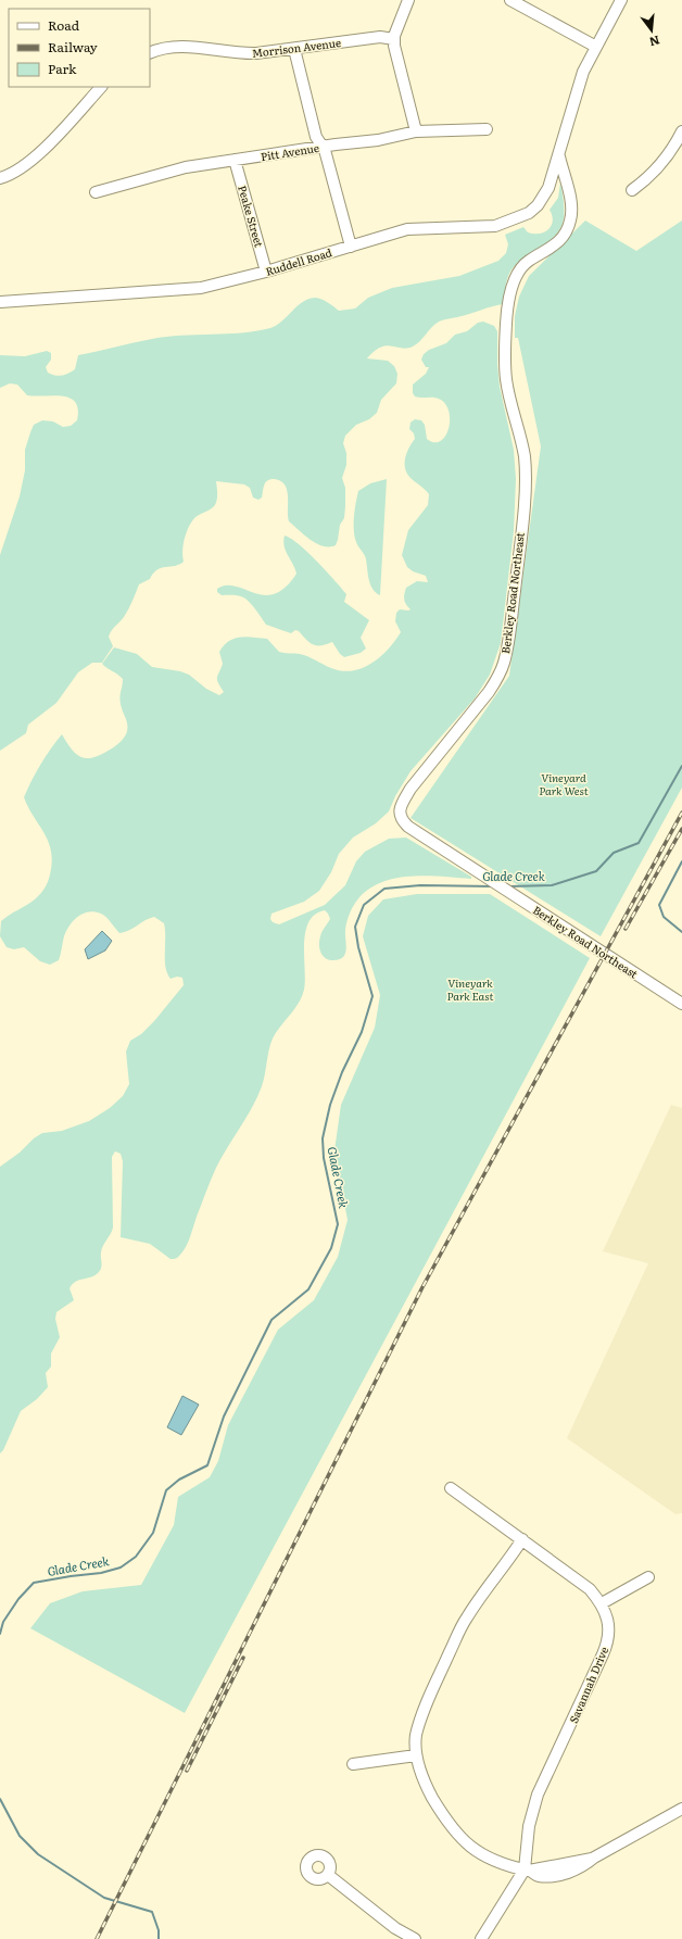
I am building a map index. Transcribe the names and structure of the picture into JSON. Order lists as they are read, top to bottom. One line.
{"streets":{"street":["Morrison Avenue","Pitt Avenue","Peake Street","Ruddell Road","Berkley Road Northeast","Savannah Drive"]},"crossings":[["Pitt Avenue","Peake Street"],["Peake Street","Ruddell Road"],["Ruddell Road","Berkley Road Northeast"]],"water":["Glade Creek"],"parks":["Vineyard Park West","Vineyark Park East"],"legend":["Road","Railway","Park"],"north":"bottom"}
